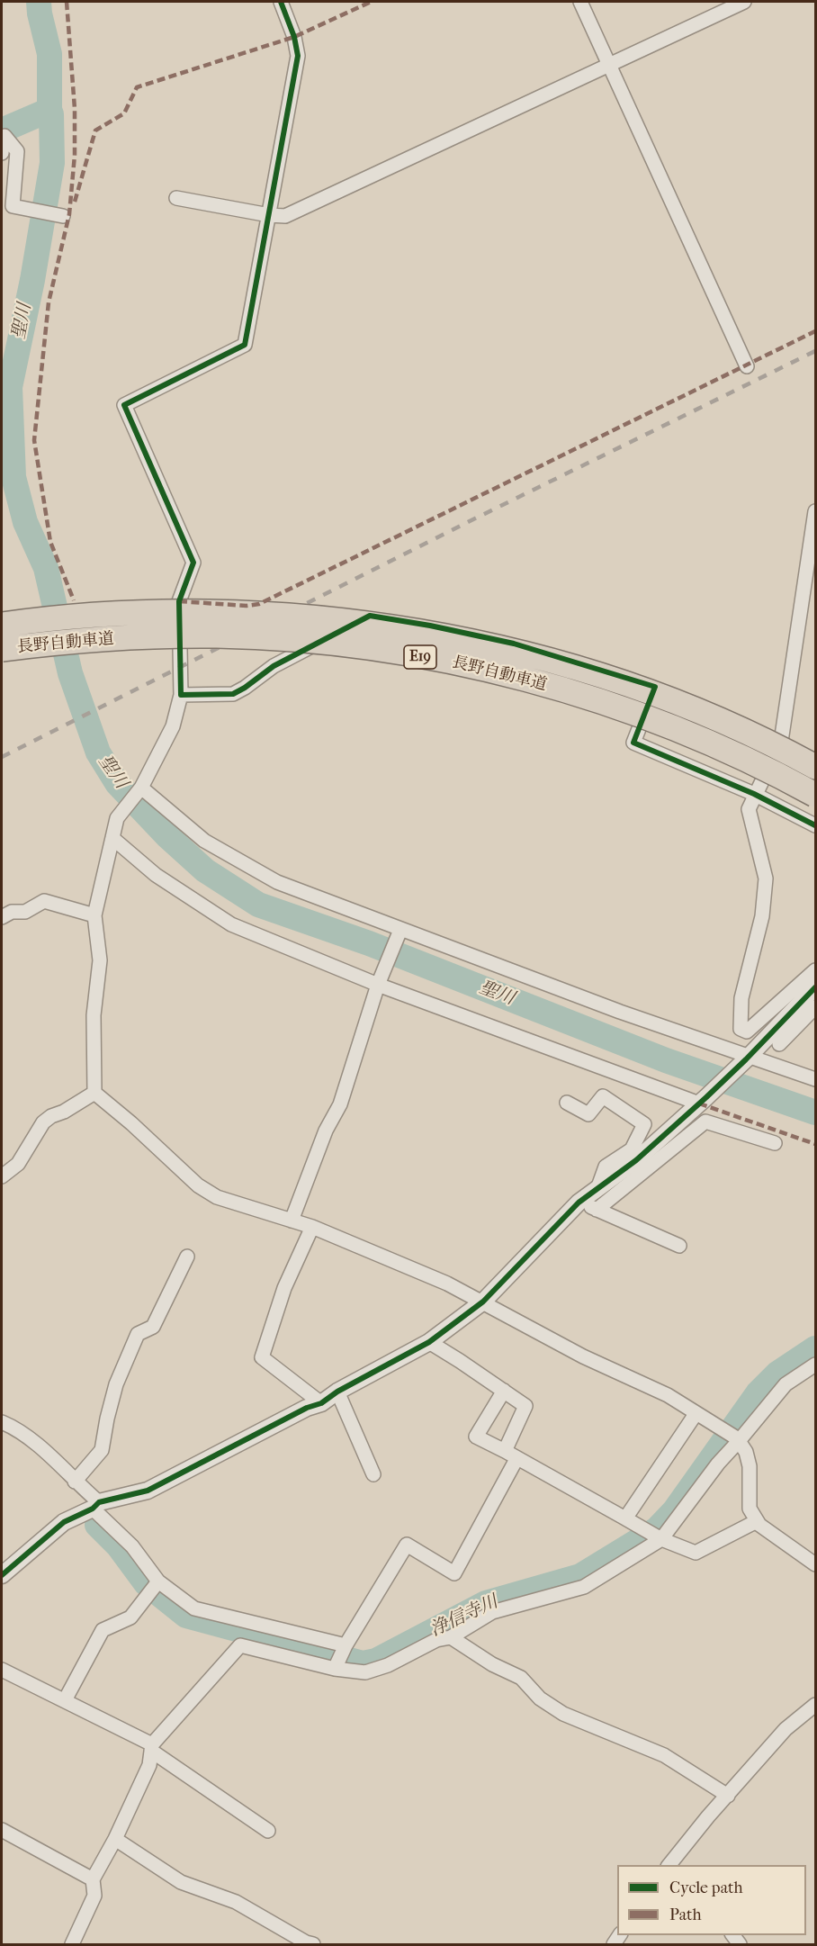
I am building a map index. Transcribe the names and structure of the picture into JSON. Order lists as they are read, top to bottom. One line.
{"streets":{"highway":["長野自動車道","E19"]},"water":["聖川","浄信寺川"],"legend":["Cycle path","Path"]}
